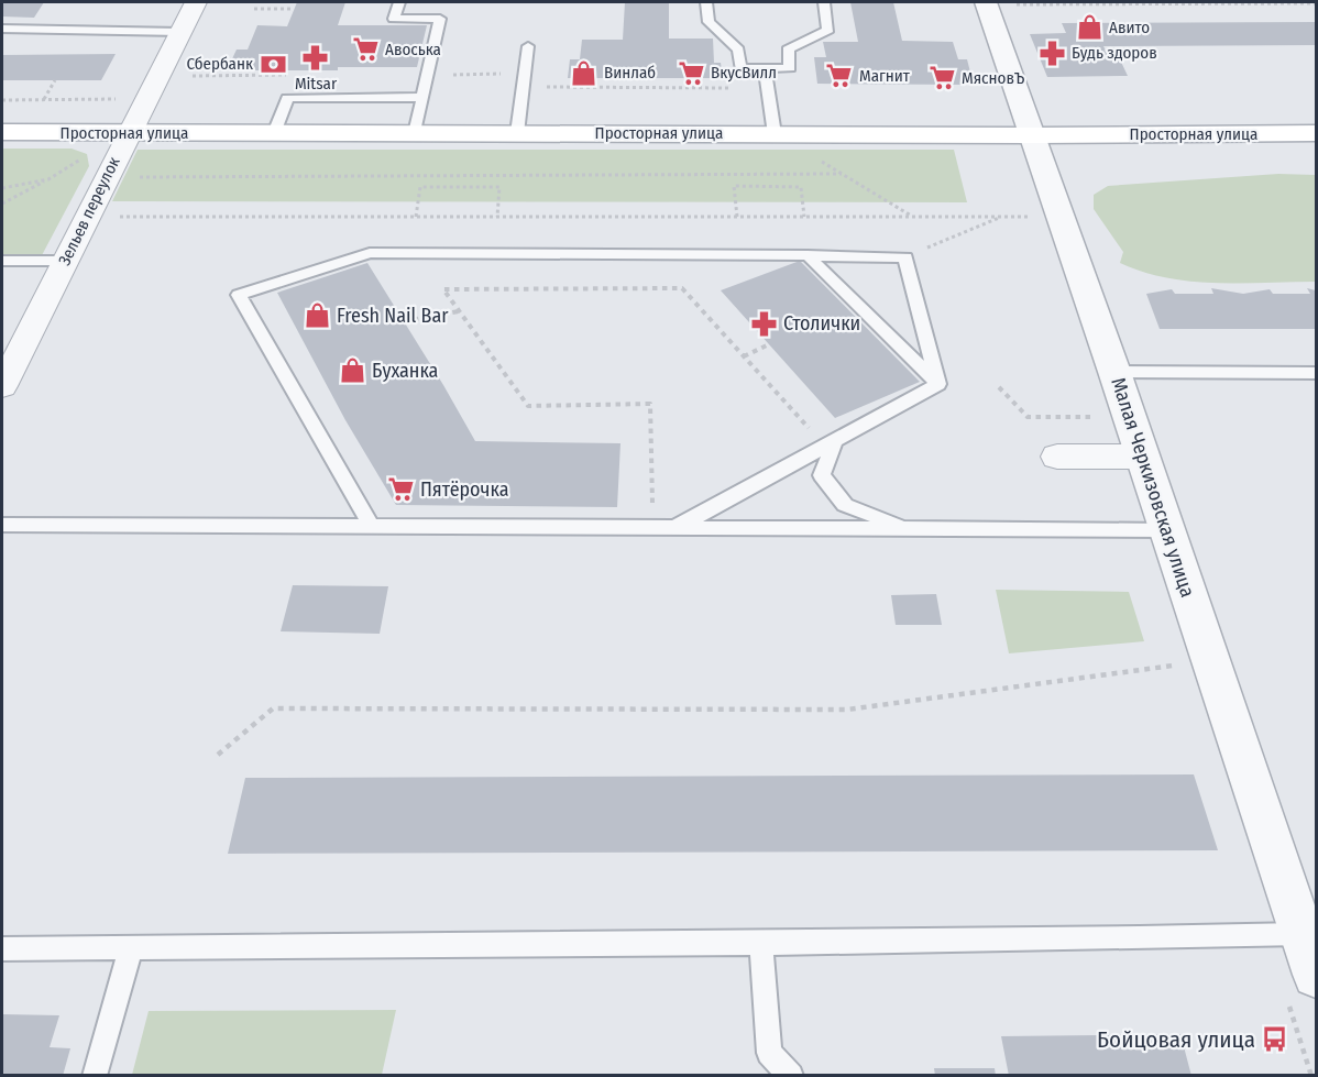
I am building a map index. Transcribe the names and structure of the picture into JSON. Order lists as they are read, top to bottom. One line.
{"streets":{"main road":["Просторная улица"],"street":["Зельев переулок","Малая Черкизовская улица"]},"crossings":[["Просторная улица","Зельев переулок"],["Просторная улица","Малая Черкизовская улица"]],"places":{"shop":["Авито","Винлаб","Fresh Nail Bar","Буханка"],"supermarket":["Авоська","ВкусВилл","Магнит","МясновЪ","Пятёрочка"],"pharmacy":["Будь здоров","Mitsar","Столички"],"bank":["Сбербанк"],"bus stop":["Бойцовая улица"]}}
